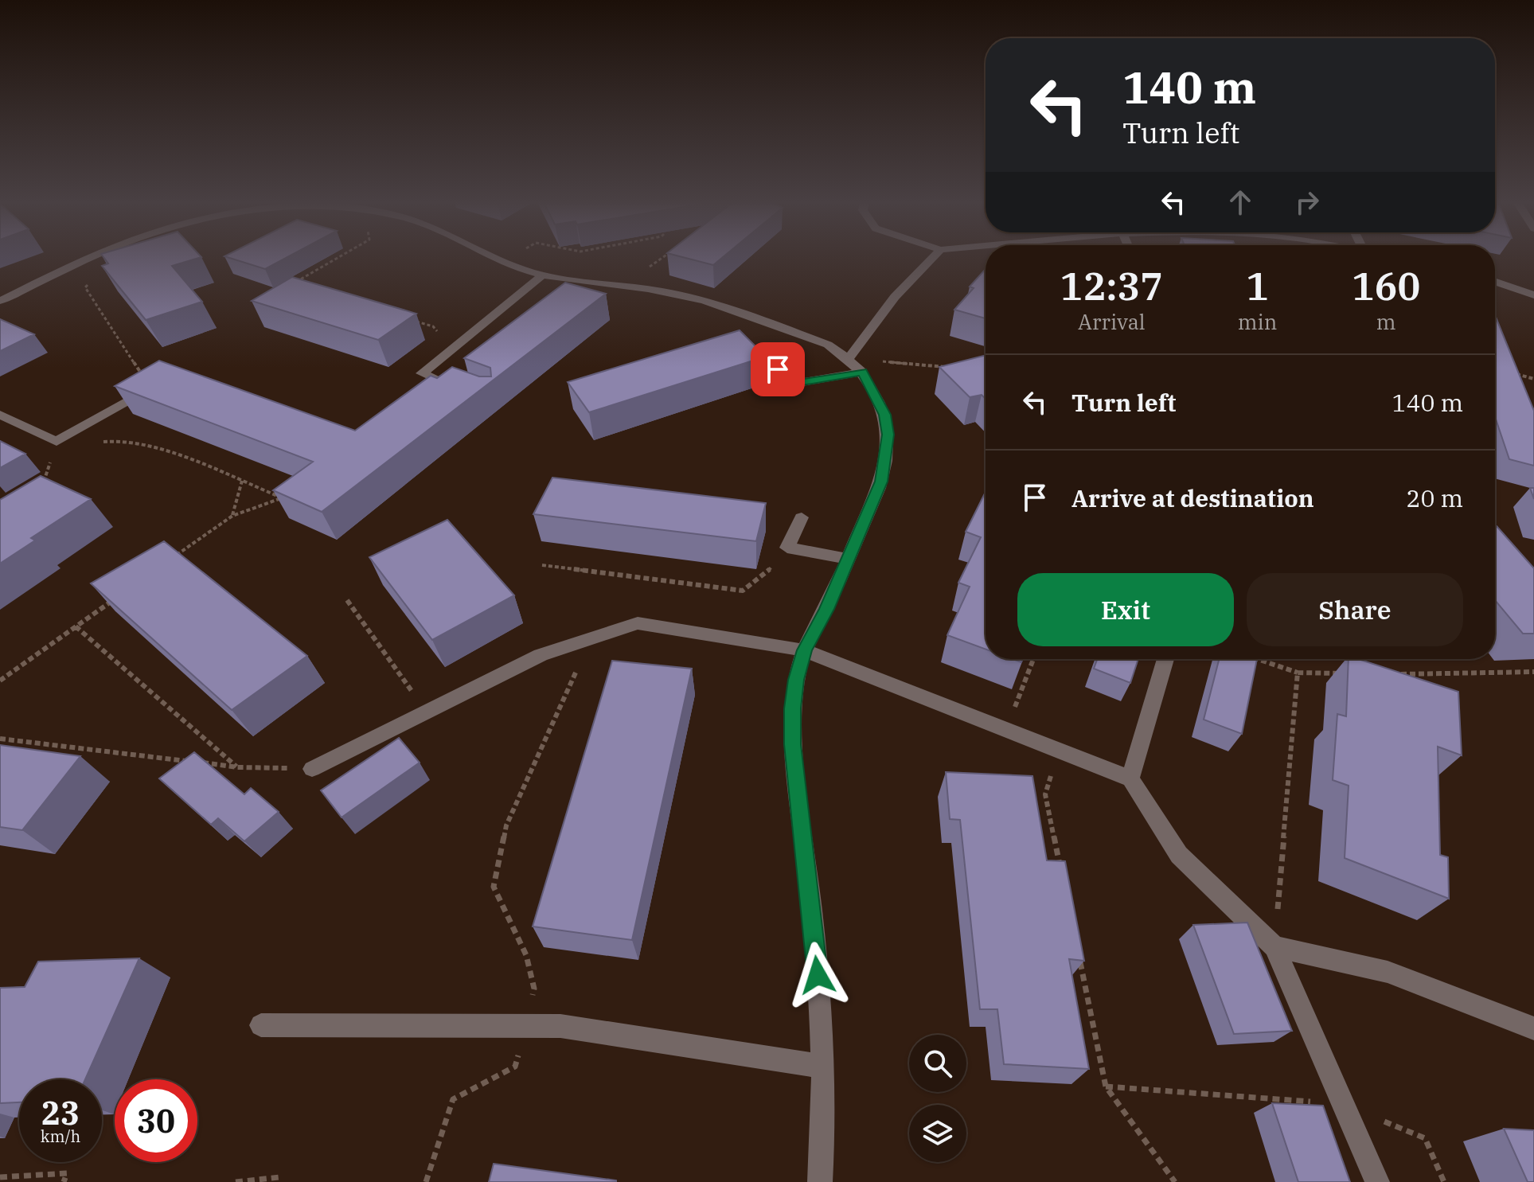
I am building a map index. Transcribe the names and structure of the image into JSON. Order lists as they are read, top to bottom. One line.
{"page":{"turn":["140 m","Turn left"],"eta":["12:37","Arrival","1","min","160","m"],"list":[{"name":"Turn left","value":"140 m"},{"name":"Arrive at destination","value":"20 m"}],"buttons":["Exit","Share"],"speed":"23 km/h","limit":"30"}}
